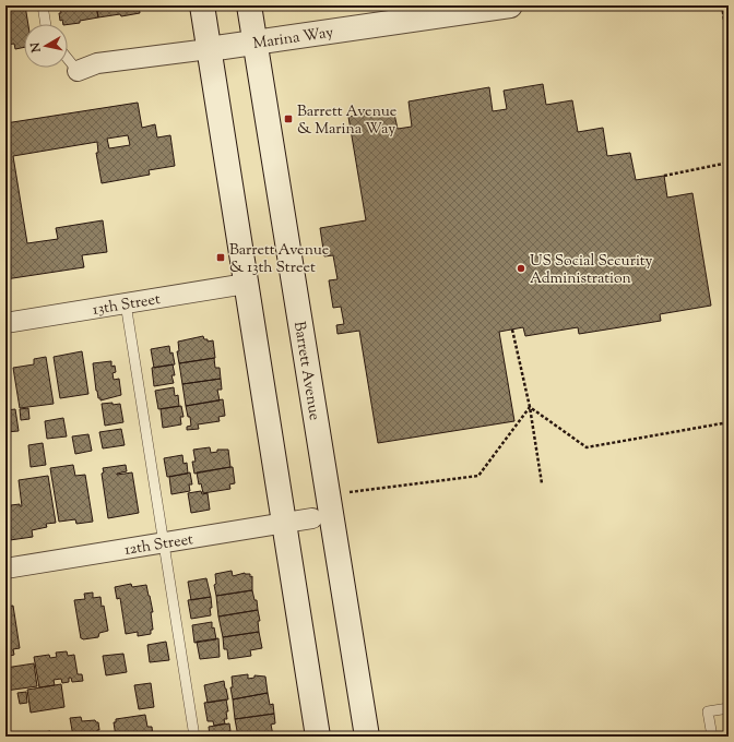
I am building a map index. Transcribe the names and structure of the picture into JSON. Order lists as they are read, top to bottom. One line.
{"streets":{"main road":["Marina Way","Barrett Avenue"],"street":["13th Street","12th Street"]},"crossings":[["Marina Way","Barrett Avenue"]],"places":{"transit":["Barrett Avenue & Marina Way","Barrett Avenue & 13th Street"],"other":["US Social Security Administration"]},"north":"left"}
